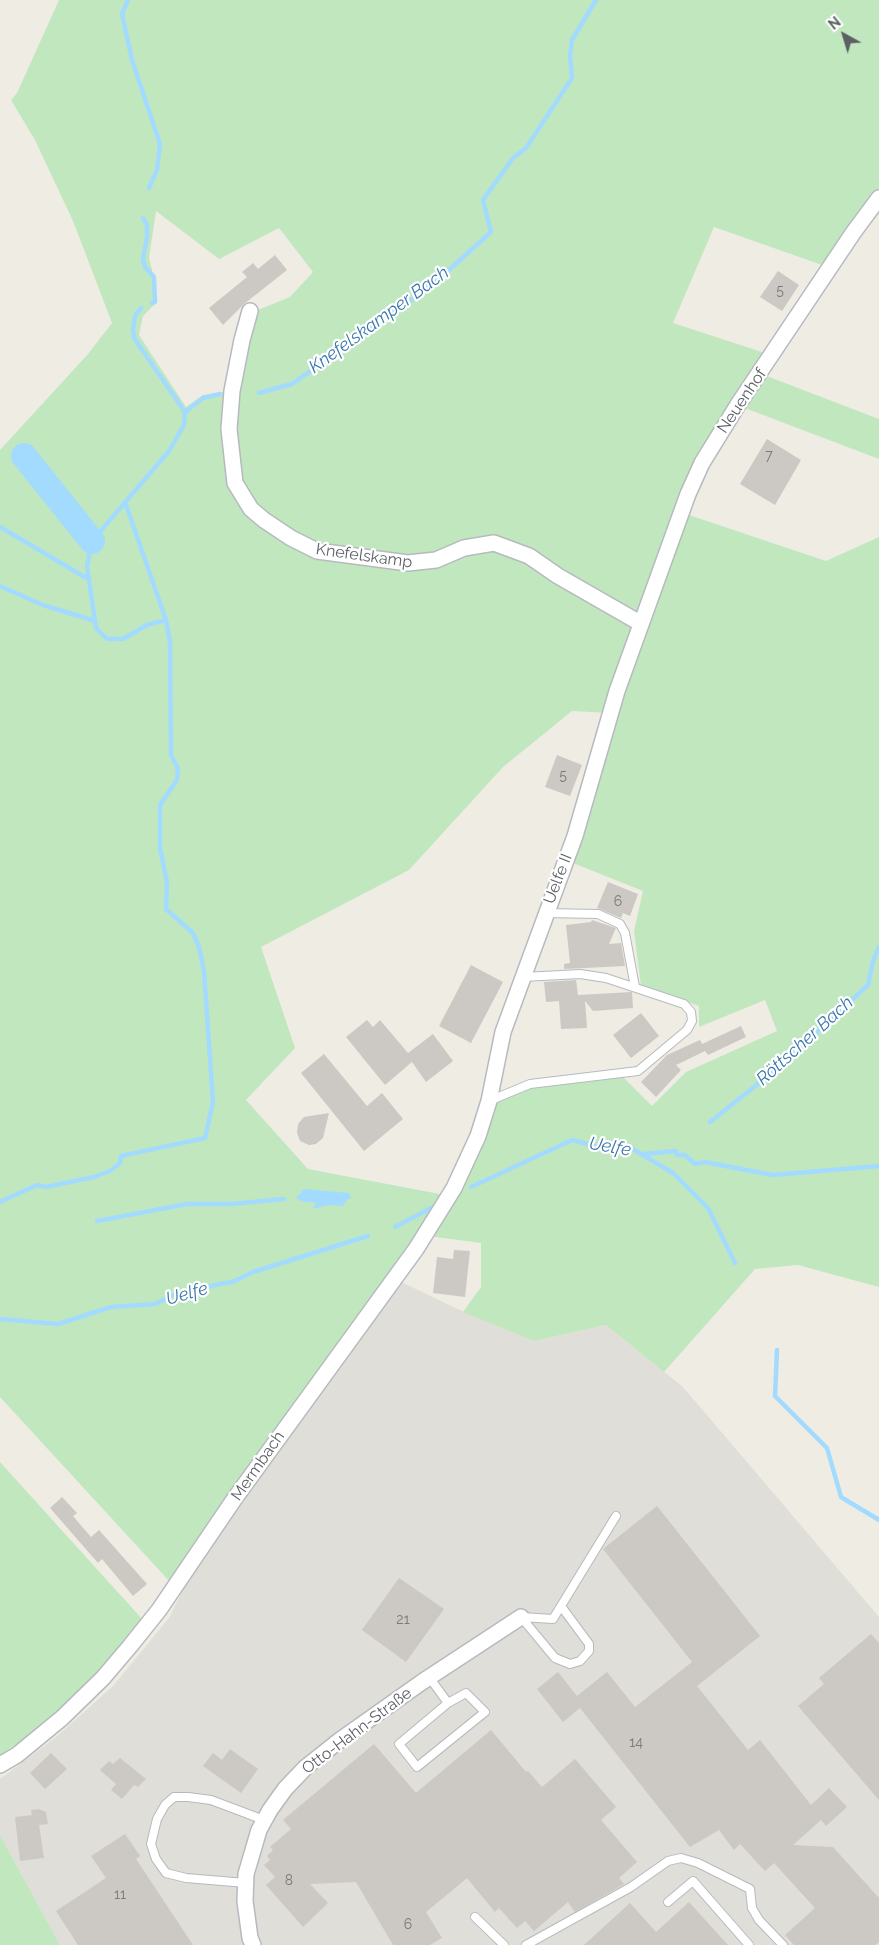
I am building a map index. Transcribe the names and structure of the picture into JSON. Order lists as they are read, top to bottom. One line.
{"streets":{"street":["Neuenhof","Knefelskamp","Uelfe II","Mermbach","Otto-Hahn-Straße"]},"crossings":[["Neuenhof","Knefelskamp"],["Neuenhof","Uelfe II"],["Knefelskamp","Uelfe II"],["Uelfe II","Mermbach"]],"water":["Knefelskamper Bach","Röttscher Bach","Uelfe"],"house_numbers":["5","7","5","6","21","14","8","11","6"],"north":"top left"}
